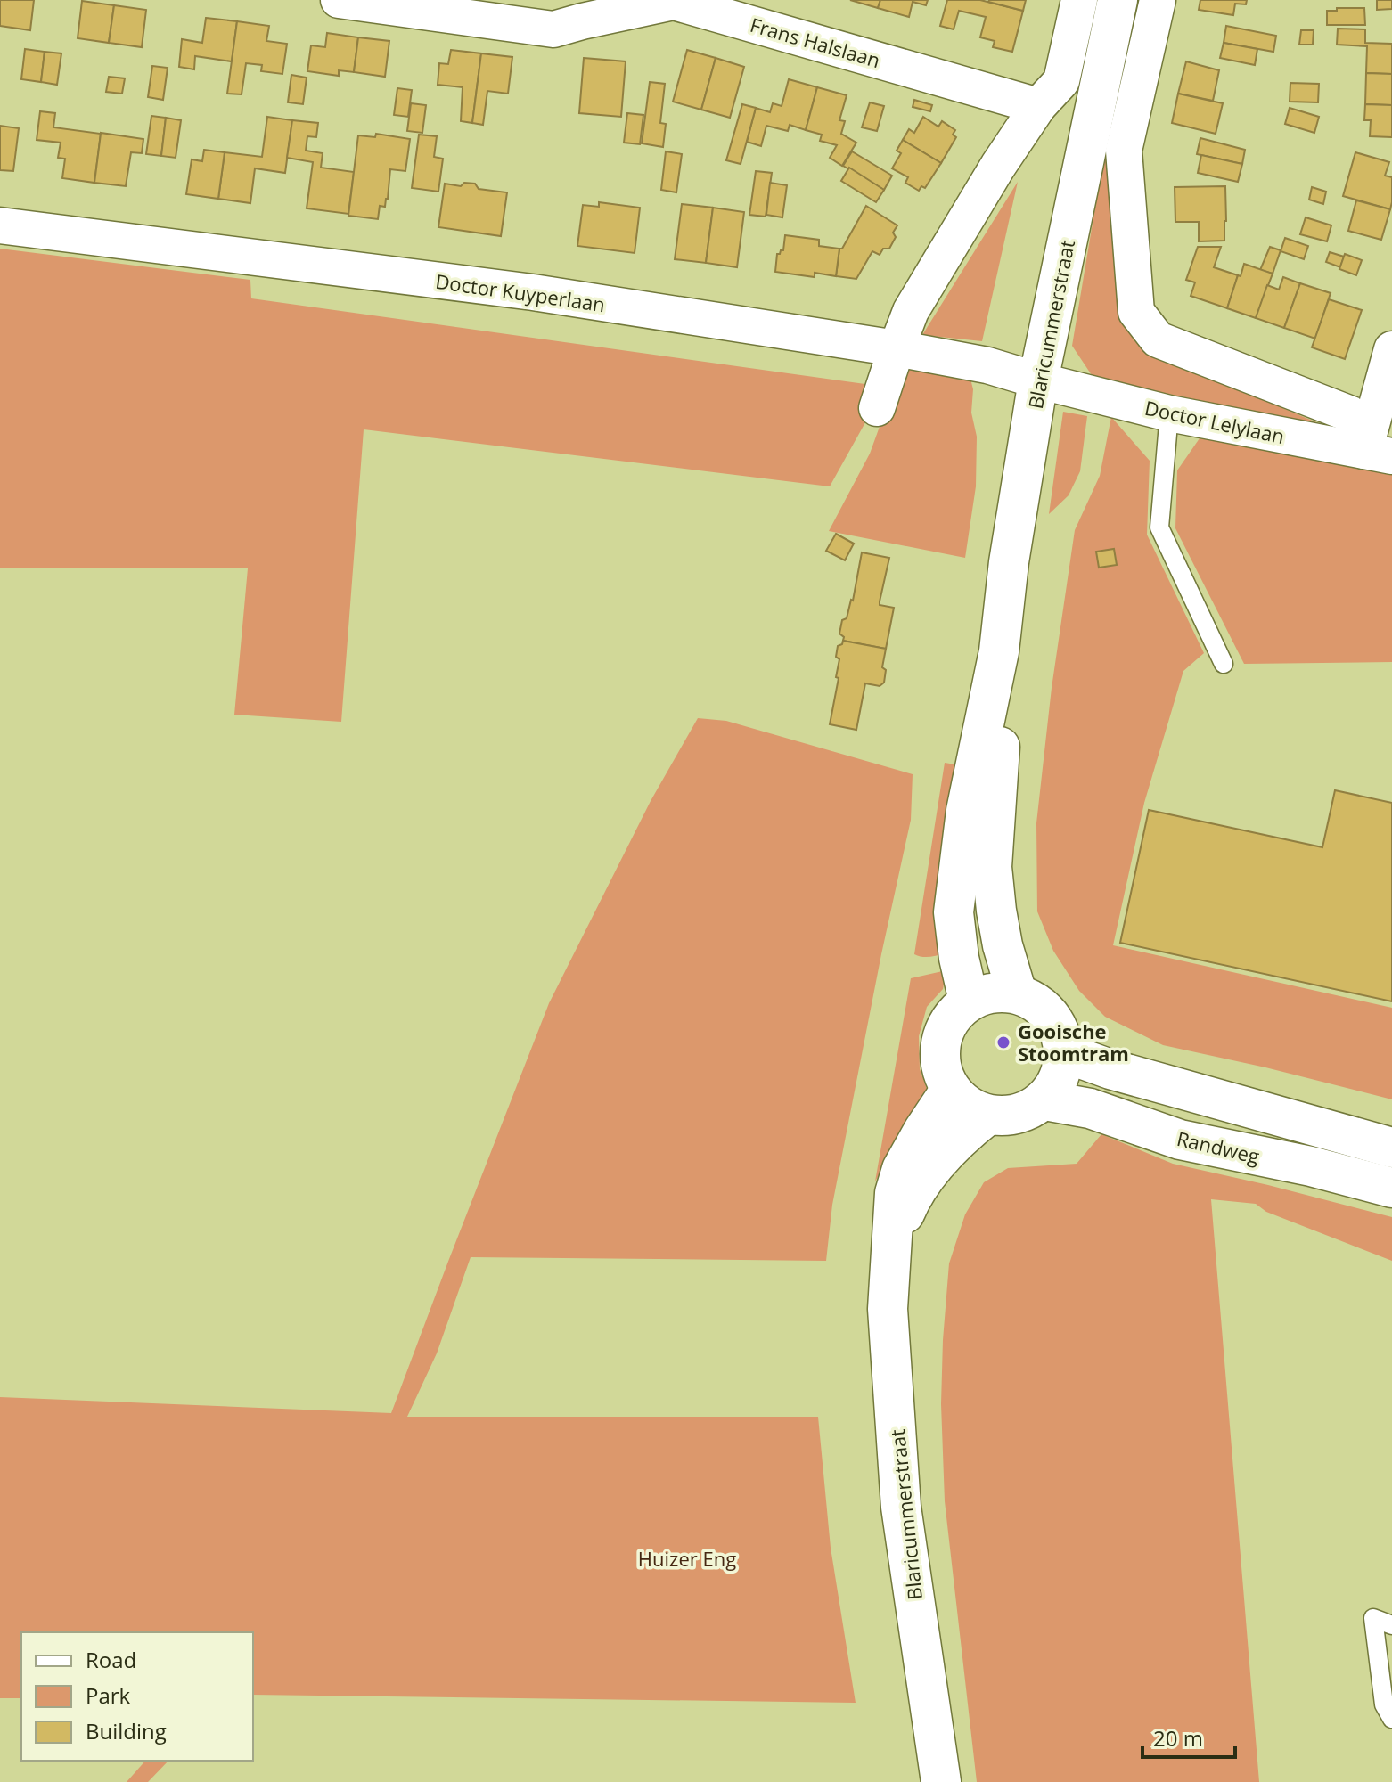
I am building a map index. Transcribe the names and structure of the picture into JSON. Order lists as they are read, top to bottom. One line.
{"streets":{"main road":["Blaricummerstraat","Randweg"],"street":["Frans Halslaan","Doctor Kuyperlaan","Doctor Lelylaan"]},"crossings":[["Doctor Kuyperlaan","Blaricummerstraat"],["Doctor Kuyperlaan","Doctor Lelylaan"],["Blaricummerstraat","Doctor Lelylaan"],["Blaricummerstraat","Randweg"]],"parks":["Huizer Eng"],"places":["Gooische Stoomtram"],"legend":["Road","Park","Building"],"scale_bar":"20 m"}
